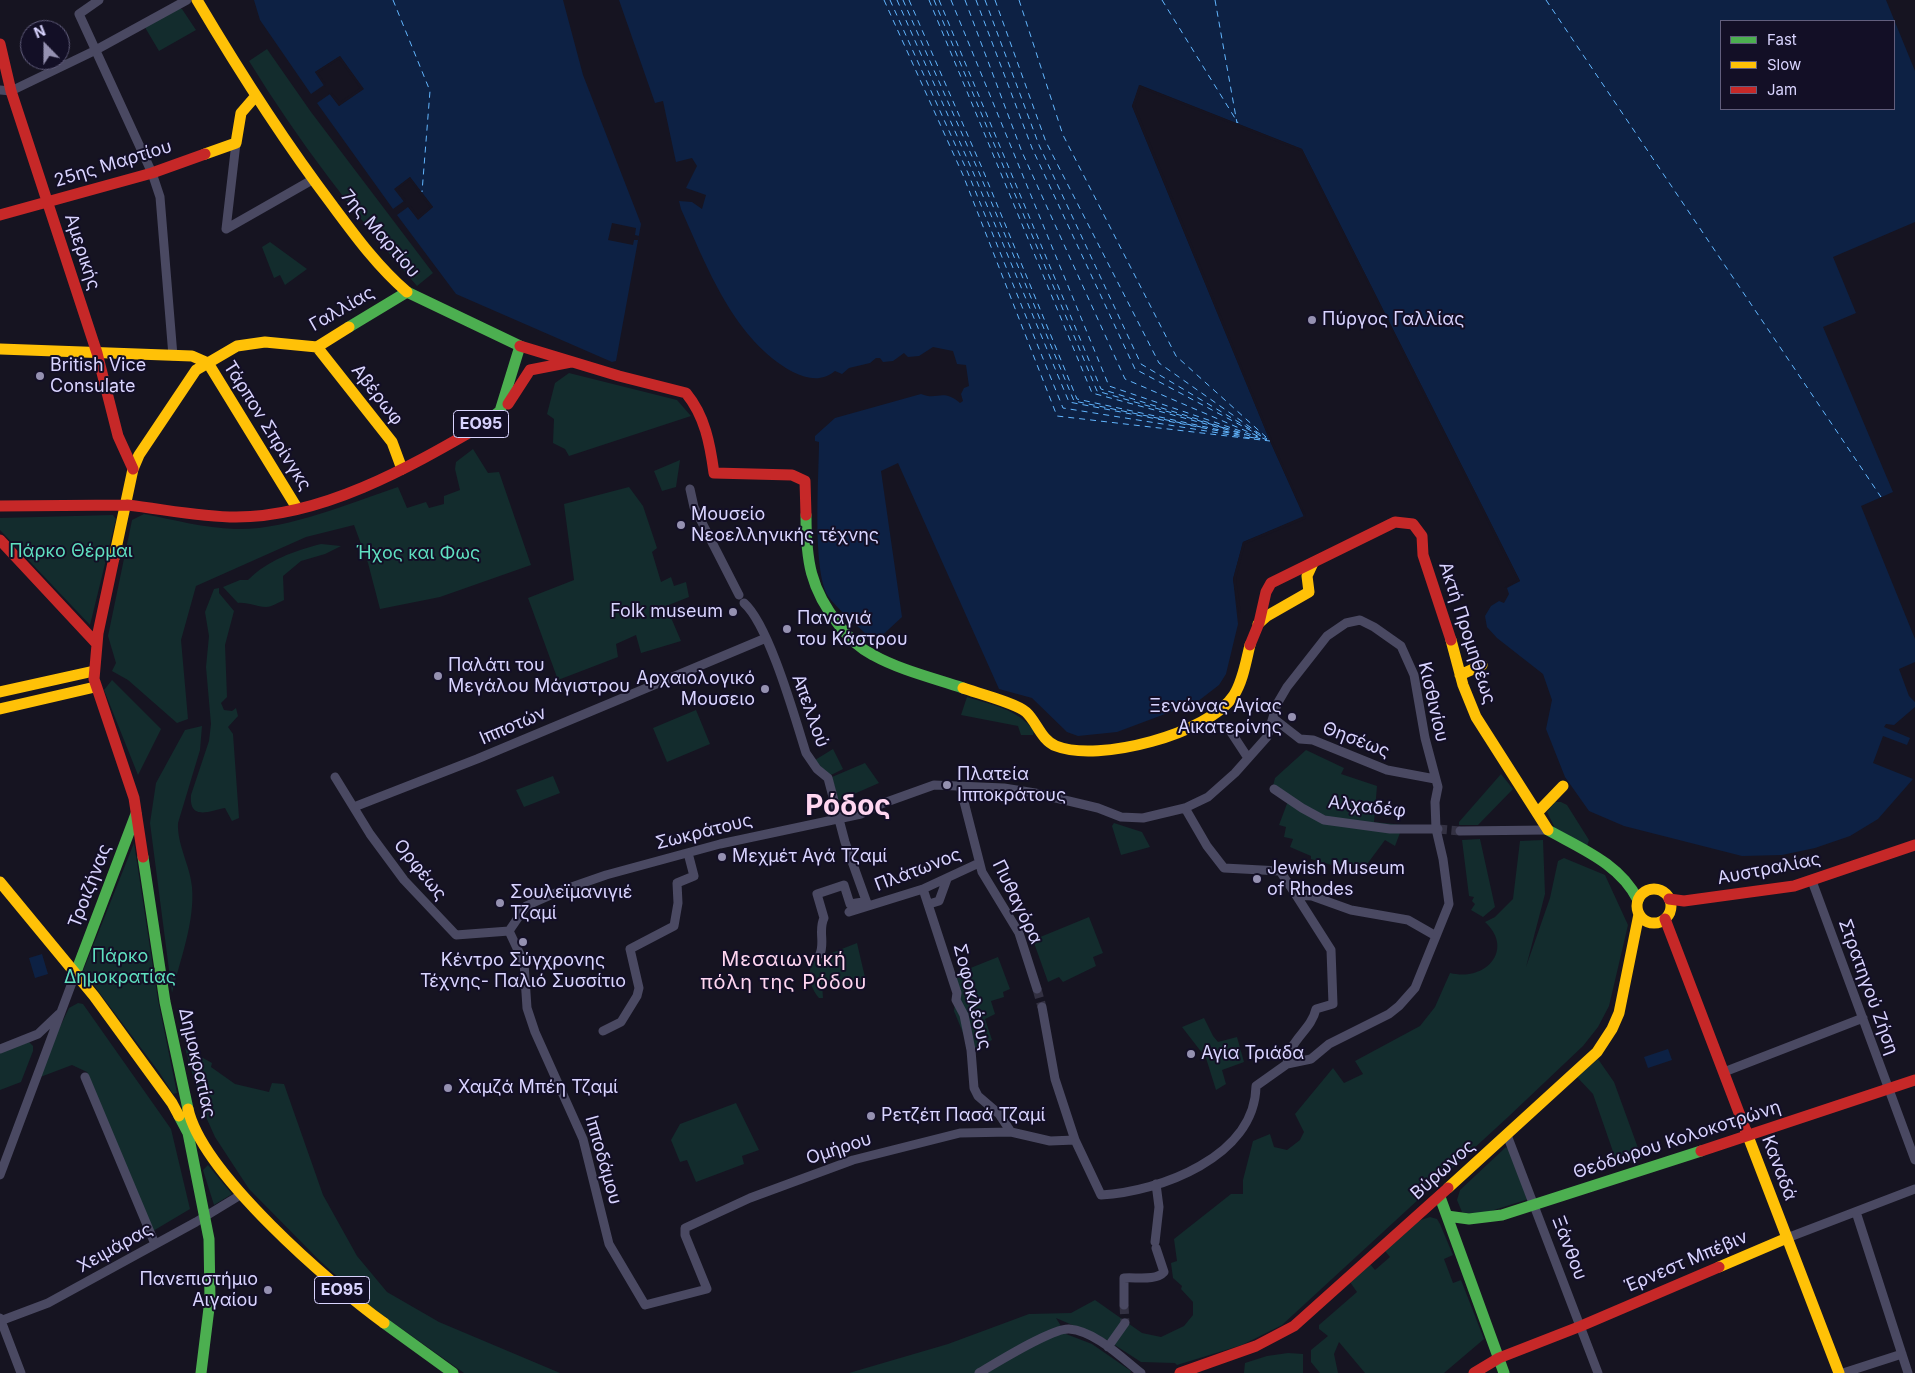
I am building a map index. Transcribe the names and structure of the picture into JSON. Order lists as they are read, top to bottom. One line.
{"streets":{"street":["25ης Μαρτίου","7ης Μαρτίου","Αμερικής","Γαλλίας","Αβέρωφ","ΕΟ95","Τάρπον Σπρίνγκς","Ακτή Προμηθέως","Κισθινίου","Απελλού","Ιπποτών","Θησέως","Αλχαδέφ","Σωκράτους","Αυστραλίας","Ορφέως","Πλάτωνος","Τροιζήνας","Πυθαγόρα","Στρατηγού Ζήση","Σοφοκλέους","Δημοκρατίας","Θεόδωρου Κολοκοτρώνη","Ομήρου","Ιπποδάμου","Καναδά","Βύρωνος","Χειμάρας","Ξάνθου","Έρνεστ Μπέβιν"]},"crossings":[["25ης Μαρτίου","Αμερικής"],["7ης Μαρτίου","Γαλλίας"],["7ης Μαρτίου","ΕΟ95"],["Αμερικής","ΕΟ95"],["Γαλλίας","Αβέρωφ"],["Γαλλίας","ΕΟ95"],["Γαλλίας","Τάρπον Σπρίνγκς"],["Αβέρωφ","ΕΟ95"],["ΕΟ95","Τάρπον Σπρίνγκς"],["ΕΟ95","Δημοκρατίας"],["Κισθινίου","Θησέως"],["Κισθινίου","Αλχαδέφ"],["Κισθινίου","Σωκράτους"],["Απελλού","Ιπποτών"],["Απελλού","Σωκράτους"],["Απελλού","Πλάτωνος"],["Ιπποτών","Ορφέως"],["Θησέως","Σωκράτους"],["Σωκράτους","Ορφέως"],["Σωκράτους","Πλάτωνος"],["Σωκράτους","Πυθαγόρα"],["Σωκράτους","Ιπποδάμου"],["Αυστραλίας","Στρατηγού Ζήση"],["Αυστραλίας","Καναδά"],["Αυστραλίας","Βύρωνος"],["Ορφέως","Ιπποδάμου"],["Πλάτωνος","Πυθαγόρα"],["Πλάτωνος","Σοφοκλέους"],["Τροιζήνας","Δημοκρατίας"],["Στρατηγού Ζήση","Θεόδωρου Κολοκοτρώνη"],["Σοφοκλέους","Ομήρου"],["Δημοκρατίας","Χειμάρας"],["Θεόδωρου Κολοκοτρώνη","Καναδά"],["Θεόδωρου Κολοκοτρώνη","Ξάνθου"],["Ομήρου","Ιπποδάμου"],["Καναδά","Βύρωνος"],["Καναδά","Έρνεστ Μπέβιν"],["Βύρωνος","Ξάνθου"],["Ξάνθου","Έρνεστ Μπέβιν"]],"districts":["Ρόδος","Μεσαιωνική πόλη της Ρόδου"],"parks":["Πάρκο Θέρμαι","Ήχος και Φως","Πάρκο Δημοκρατίας"],"places":["Πύργος Γαλλίας","British Vice Consulate","Μουσείο Νεοελληνικής τέχνης","Folk museum","Παναγιά του Κάστρου","Παλάτι του Μεγάλου Μάγιστρου","Αρχαιολογικό Μουσειο","Ξενώνας Αγίας Αικατερίνης","Πλατεία Ιπποκράτους","Μεχμέτ Αγά Τζαμί","Jewish Museum of Rhodes","Σουλεϊμανιγιέ Τζαμί","Κέντρο Σύγχρονης Τέχνης- Παλιό Συσσίτιο","Αγία Τριάδα","Χαμζά Μπέη Τζαμί","Ρετζέπ Πασά Τζαμί","Πανεπιστήμιο Αιγαίου"],"legend":["Fast","Slow","Jam"],"north":"top"}
